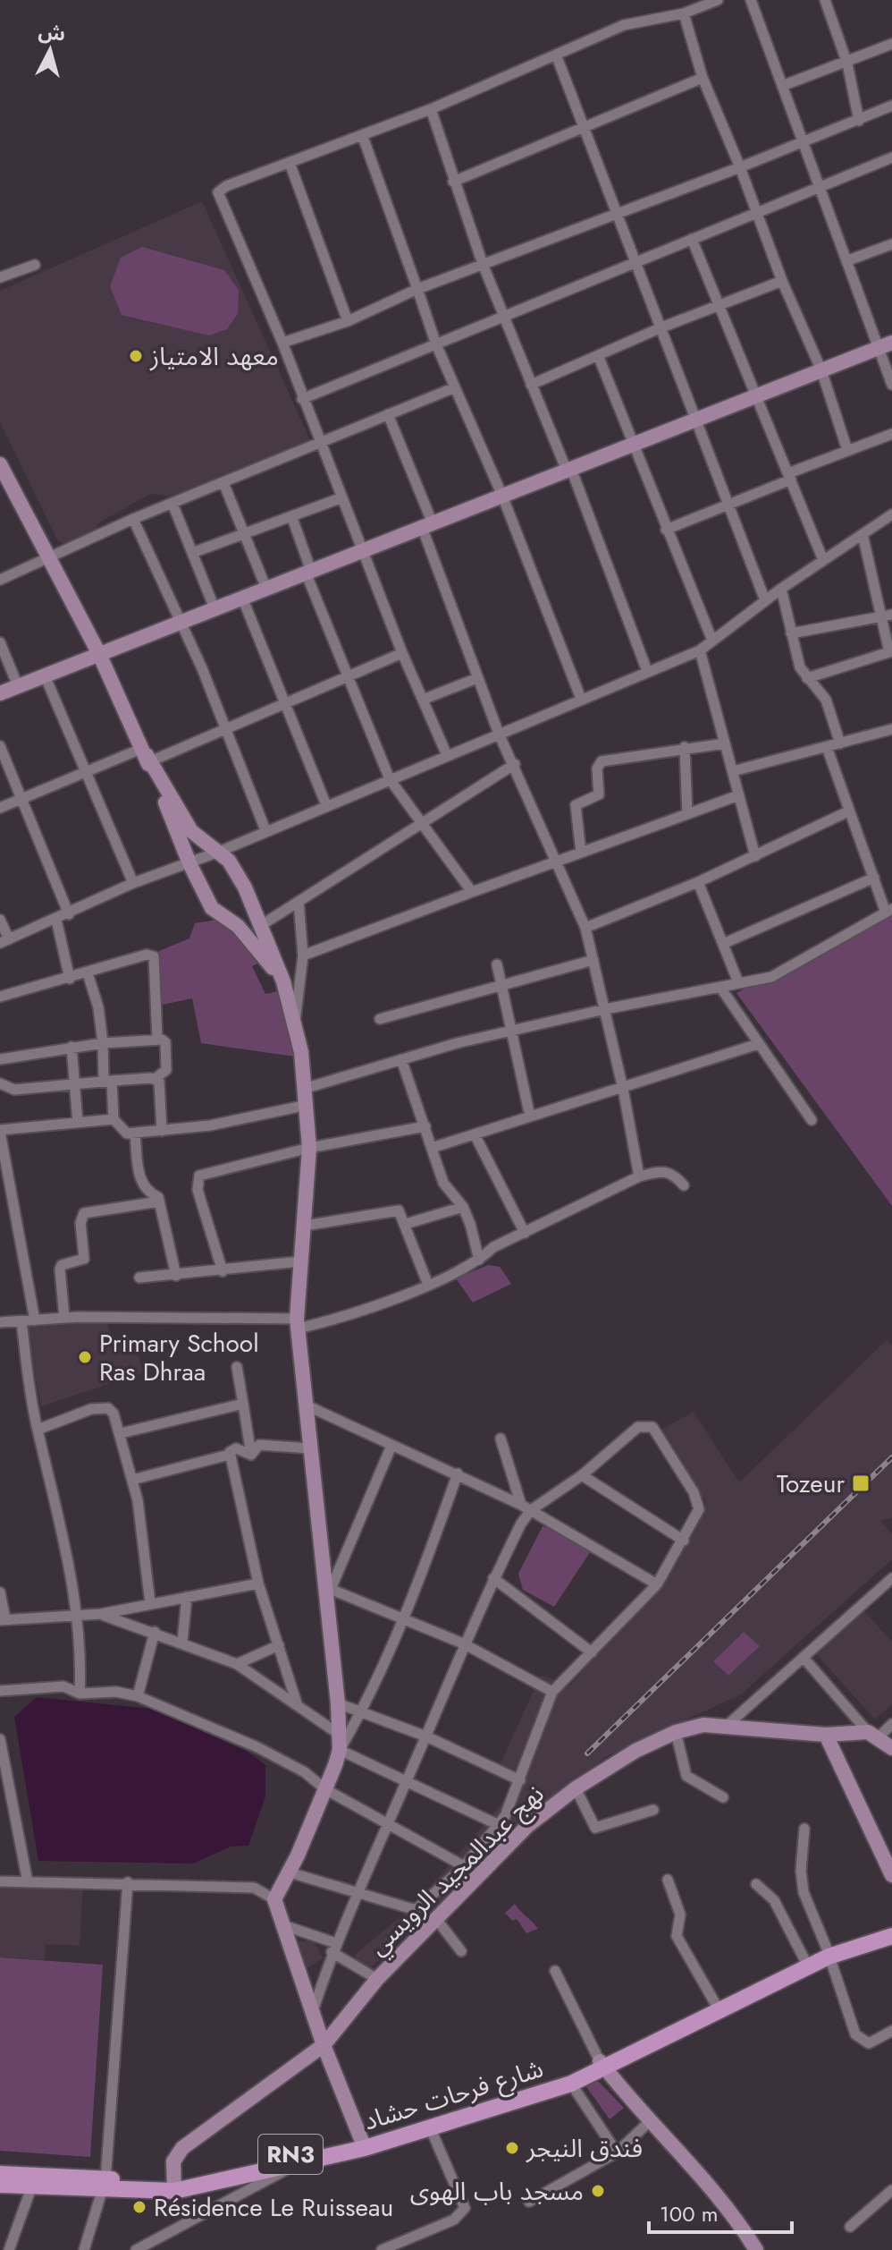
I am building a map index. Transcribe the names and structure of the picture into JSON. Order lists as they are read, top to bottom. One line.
{"streets":{"main road":["شارع فرحات حشاد","RN3"],"street":["نهج عبدالمجيد الرويسي"]},"crossings":[["نهج عبدالمجيد الرويسي","شارع فرحات حشاد"]],"places":{"other":["معهد الامتياز","Primary School Ras Dhraa","فندق النيجر","مسجد باب الهوى","Résidence Le Ruisseau"],"transit":["Tozeur"]},"scale_bar":"100 m","north":"top"}
